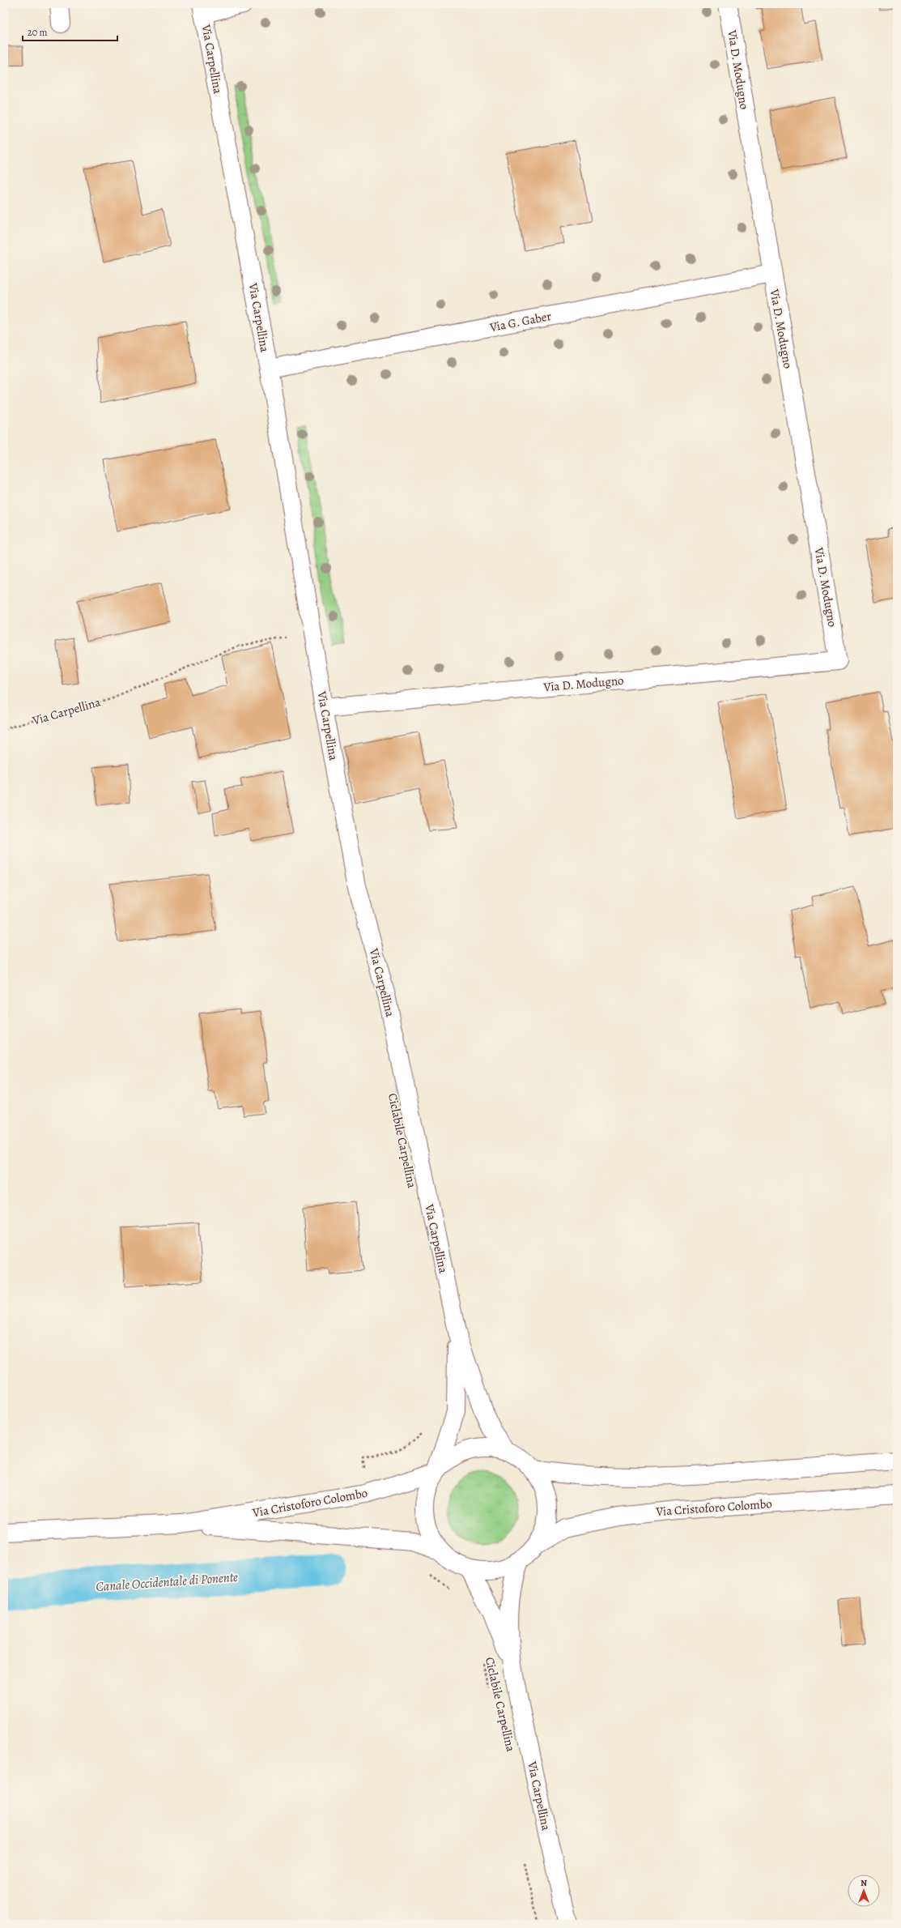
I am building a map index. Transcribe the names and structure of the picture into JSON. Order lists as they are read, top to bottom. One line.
{"streets":{"street":["Via Carpellina","Via D. Modugno","Via G. Gaber","Via Cristoforo Colombo"],"path":["Ciclabile Carpellina"]},"crossings":[["Via Carpellina","Via D. Modugno"],["Via Carpellina","Via G. Gaber"],["Via Carpellina","Via Cristoforo Colombo"],["Via D. Modugno","Via G. Gaber"]],"water":["Canale Occidentale di Ponente"],"scale_bar":"20 m","north":"top"}
